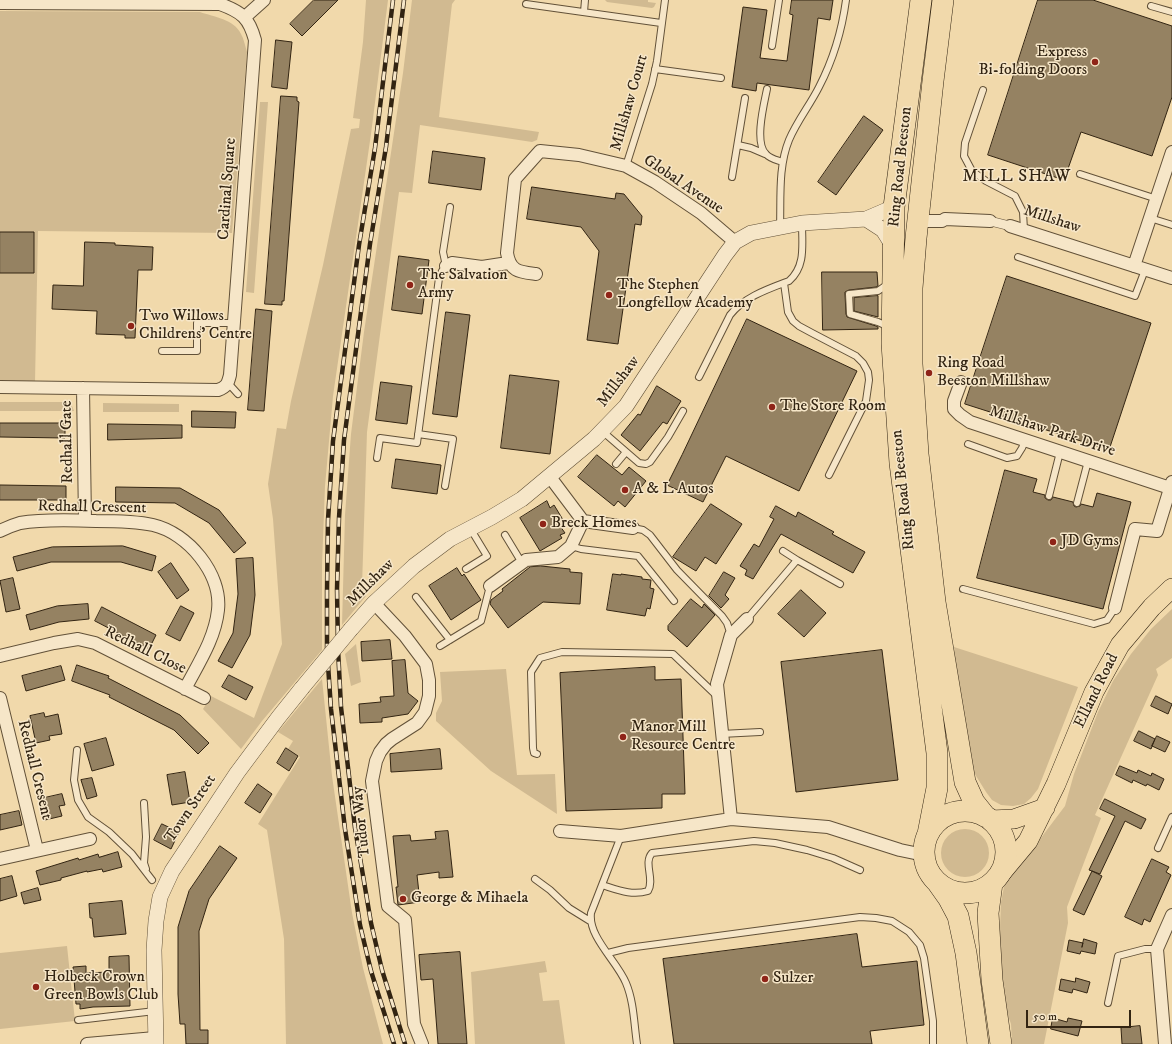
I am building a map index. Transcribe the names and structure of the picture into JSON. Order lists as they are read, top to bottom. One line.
{"streets":{"highway":["Ring Road Beeston"],"main road":["Elland Road"],"street":["Global Avenue","Cardinal Square","Millshaw","Millshaw Park Drive","Redhall Gate","Redhall Crescent","Redhall Close","Redhall Cresent","Town Street","Tudor Way"],"lane":["Millshaw Court"]},"crossings":[["Millshaw Court","Global Avenue"],["Ring Road Beeston","Millshaw"],["Ring Road Beeston","Elland Road"],["Global Avenue","Millshaw"],["Millshaw","Town Street"],["Millshaw","Tudor Way"],["Redhall Gate","Redhall Crescent"],["Redhall Crescent","Redhall Close"]],"districts":["MILL SHAW"],"places":["Express Bi-folding Doors","The Salvation Army","The Stephen Longfellow Academy","Two Willows Childrens' Centre","Ring Road Beeston Millshaw","The Store Room","A & L Autos","Breck Homes","JD Gyms","Manor Mill Resource Centre","George & Mihaela","Sulzer","Holbeck Crown Green Bowls Club"],"scale_bar":"50 m"}
